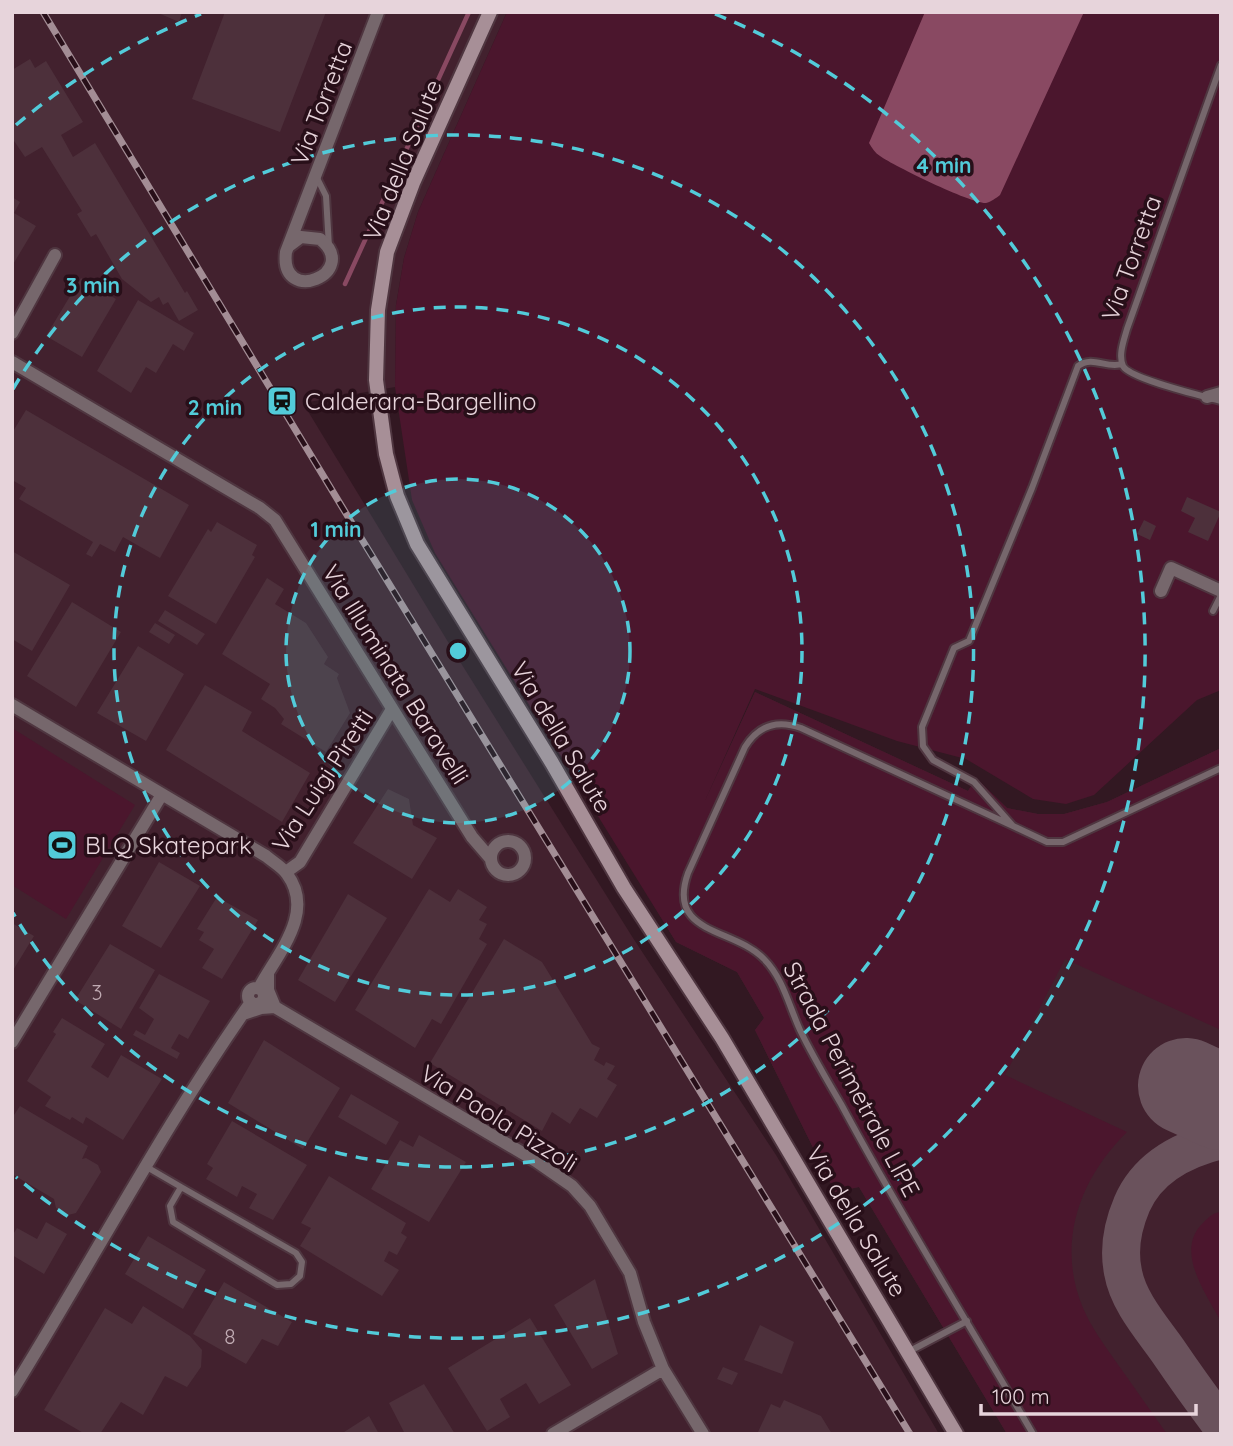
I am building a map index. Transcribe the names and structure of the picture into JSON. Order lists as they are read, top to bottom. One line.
{"streets":{"street":["Via Torretta","Via della Salute","Via Illuminata Baravelli","Via Luigi Piretti","Via Paola Pizzoli"],"lane":["Strada Perimetrale LIPE"]},"crossings":[["Via Illuminata Baravelli","Via Luigi Piretti"]],"places":{"station":["Calderara-Bargellino"],"sports":["BLQ Skatepark"]},"house_numbers":["3","8"],"scale_bar":"100 m","rings":["4 min","3 min","2 min","1 min"]}
